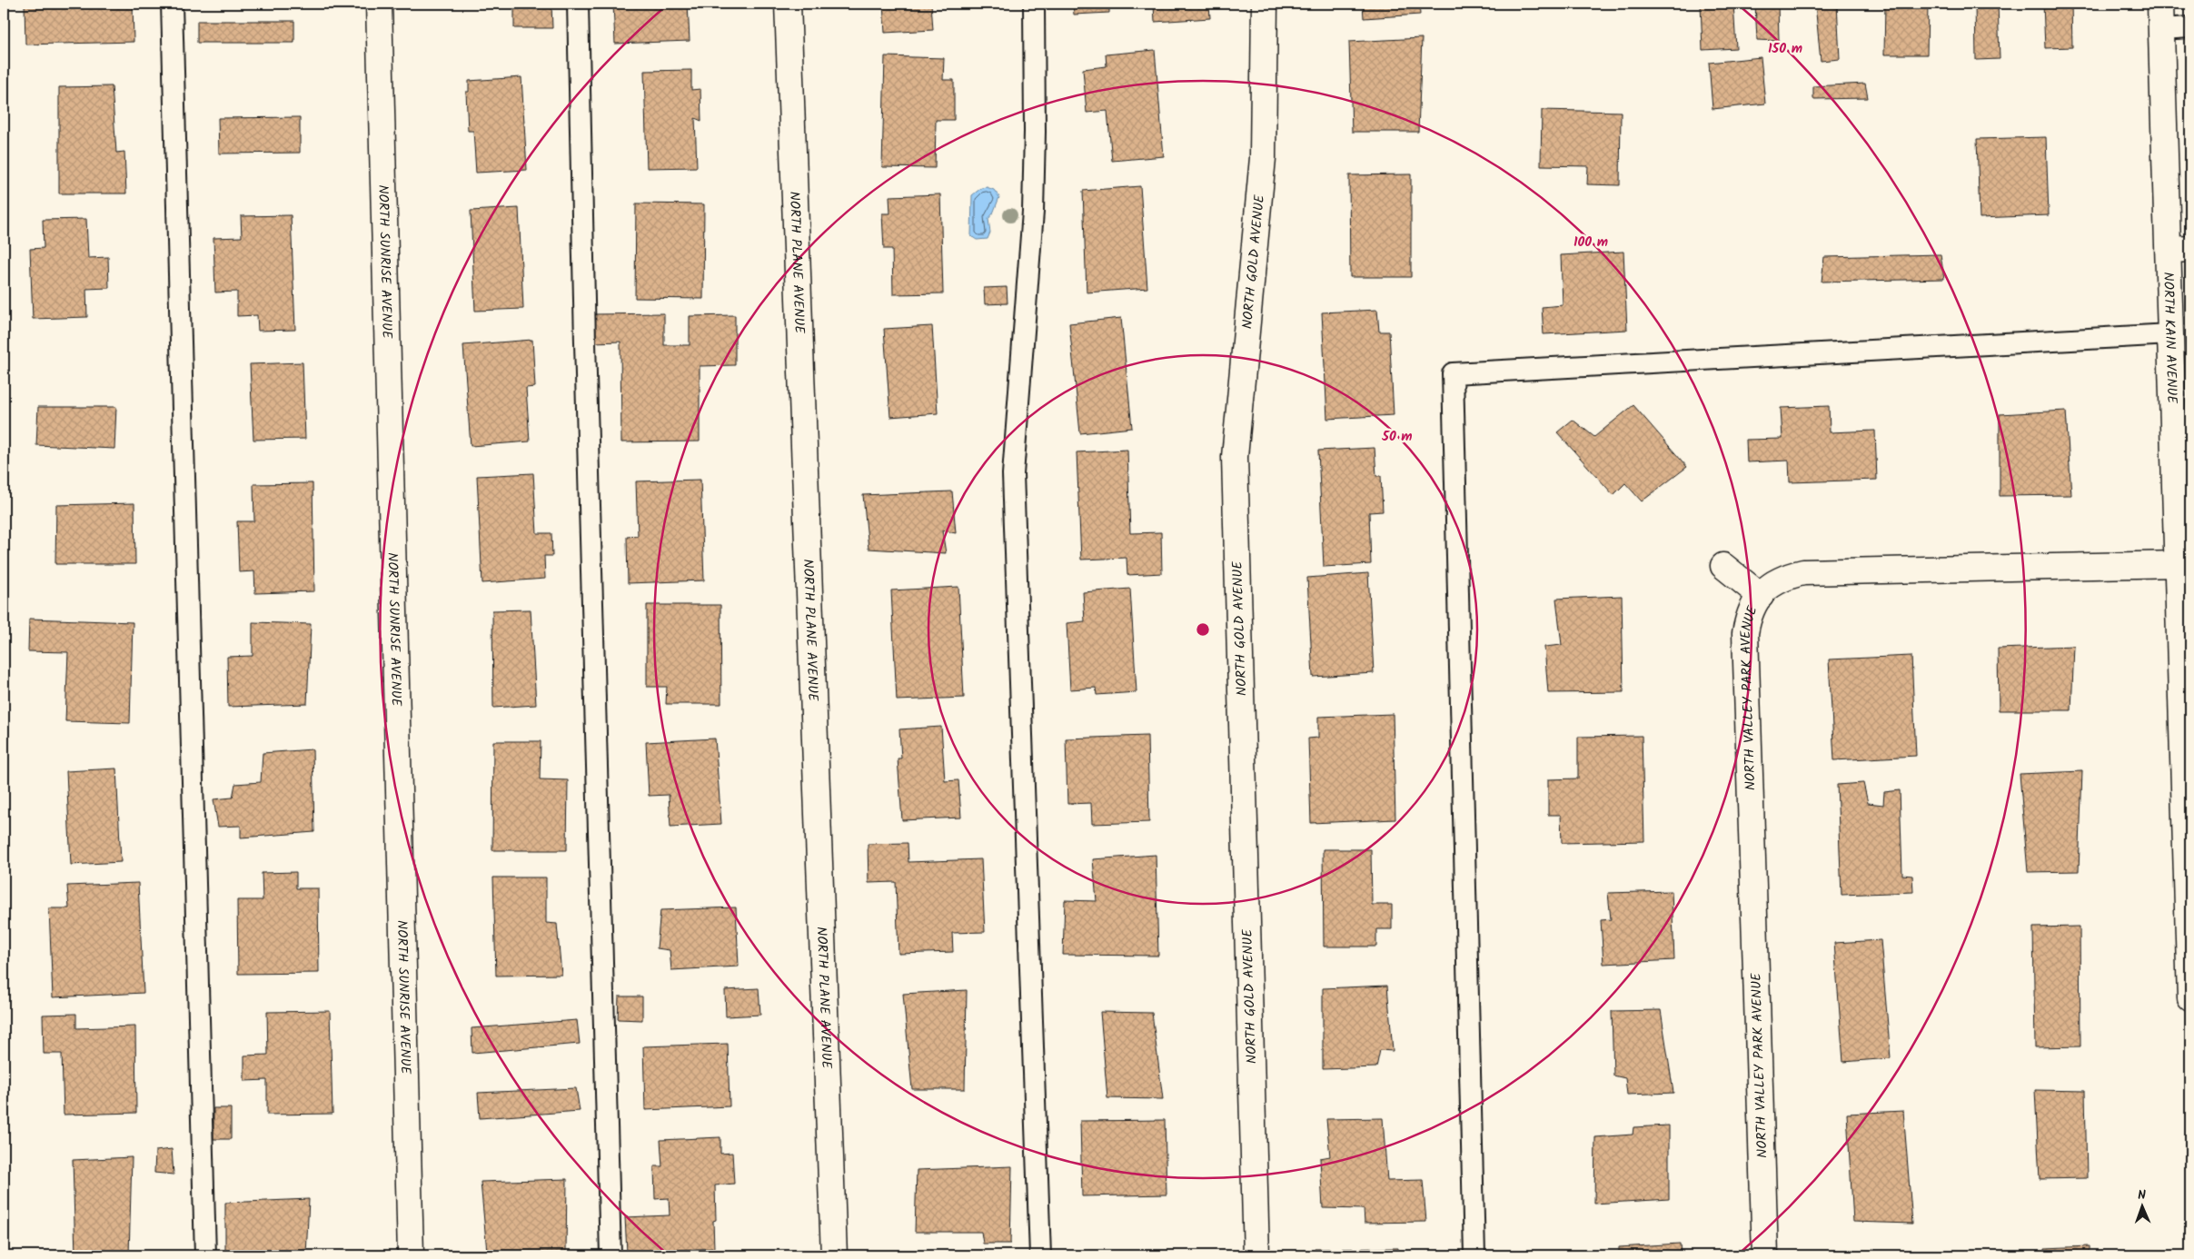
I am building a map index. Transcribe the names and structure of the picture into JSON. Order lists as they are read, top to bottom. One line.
{"streets":{"street":["NORTH SUNRISE AVENUE","NORTH PLANE AVENUE","NORTH GOLD AVENUE","NORTH KAIN AVENUE","NORTH VALLEY PARK AVENUE"]},"crossings":[["NORTH KAIN AVENUE","NORTH VALLEY PARK AVENUE"]],"north":"top","rings":["150 m","100 m","50 m"]}
